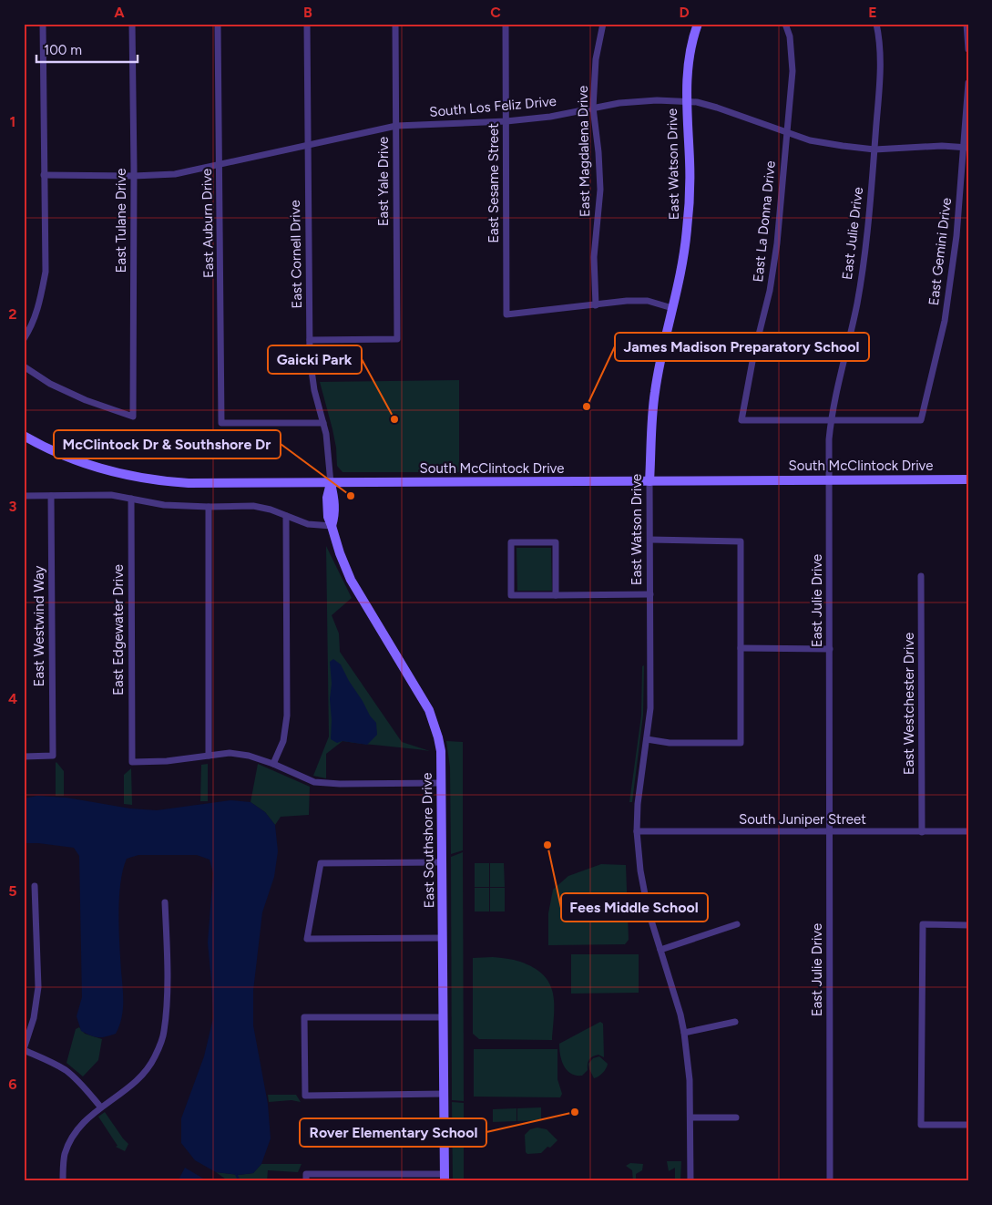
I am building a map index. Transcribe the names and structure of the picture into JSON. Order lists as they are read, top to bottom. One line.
{"streets":{"street":["South Los Feliz Drive","East Magdalena Drive","East Watson Drive","East Yale Drive","East Sesame Street","East Tulane Drive","East La Donna Drive","East Auburn Drive","East Julie Drive","East Gemini Drive","East Cornell Drive","South McClintock Drive","East Westwind Way","East Edgewater Drive","East Westchester Drive","South Juniper Street","East Southshore Drive"]},"crossings":[["South Los Feliz Drive","East Magdalena Drive"],["South Los Feliz Drive","East Watson Drive"],["South Los Feliz Drive","East Yale Drive"],["South Los Feliz Drive","East Sesame Street"],["South Los Feliz Drive","East Tulane Drive"],["South Los Feliz Drive","East La Donna Drive"],["South Los Feliz Drive","East Auburn Drive"],["South Los Feliz Drive","East Julie Drive"],["South Los Feliz Drive","East Gemini Drive"],["South Los Feliz Drive","East Cornell Drive"],["East Magdalena Drive","East Sesame Street"],["East Watson Drive","South McClintock Drive"],["East Watson Drive","South Juniper Street"],["East Yale Drive","East Cornell Drive"],["East La Donna Drive","East Julie Drive"],["East La Donna Drive","East Gemini Drive"],["East Auburn Drive","East Cornell Drive"],["East Julie Drive","East Gemini Drive"],["East Julie Drive","South McClintock Drive"],["East Julie Drive","South Juniper Street"],["East Cornell Drive","South McClintock Drive"],["East Cornell Drive","East Southshore Drive"],["South McClintock Drive","East Southshore Drive"],["East Westchester Drive","South Juniper Street"]],"places":["James Madison Preparatory School","Gaicki Park","McClintock Dr & Southshore Dr","Fees Middle School","Rover Elementary School"],"scale_bar":"100 m","grid":{"columns":["A","B","C","D","E"],"rows":["1","2","3","4","5","6"]}}
